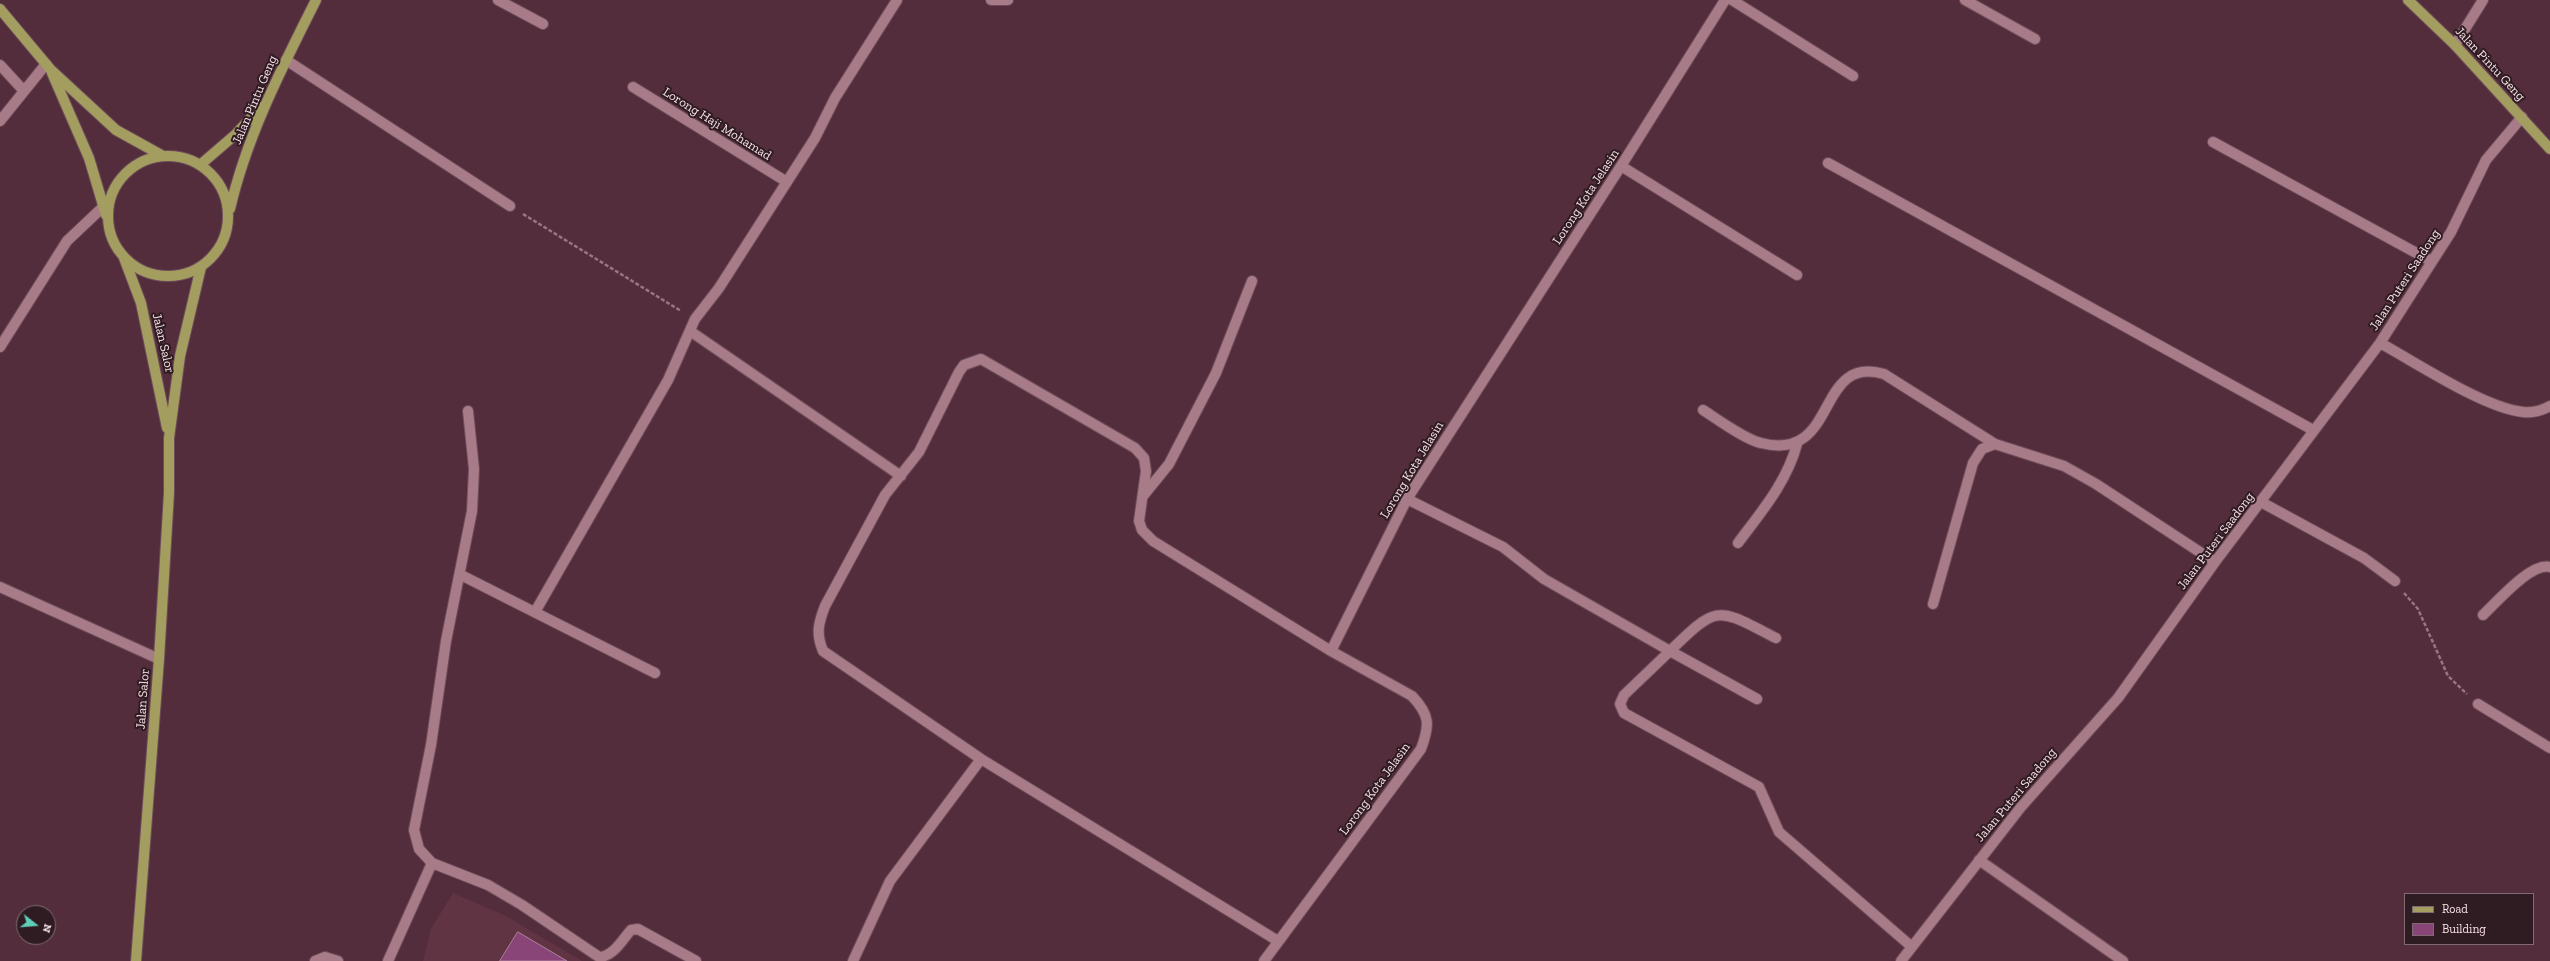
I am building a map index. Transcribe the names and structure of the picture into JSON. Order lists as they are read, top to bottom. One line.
{"streets":{"main road":["Jalan Pintu Geng","Jalan Salor"],"street":["Lorong Haji Mohamad","Lorong Kota Jelasin","Jalan Puteri Saadong"]},"crossings":[["Jalan Pintu Geng","Jalan Puteri Saadong"],["Jalan Pintu Geng","Jalan Salor"]],"legend":["Road","Building"],"north":"right"}
